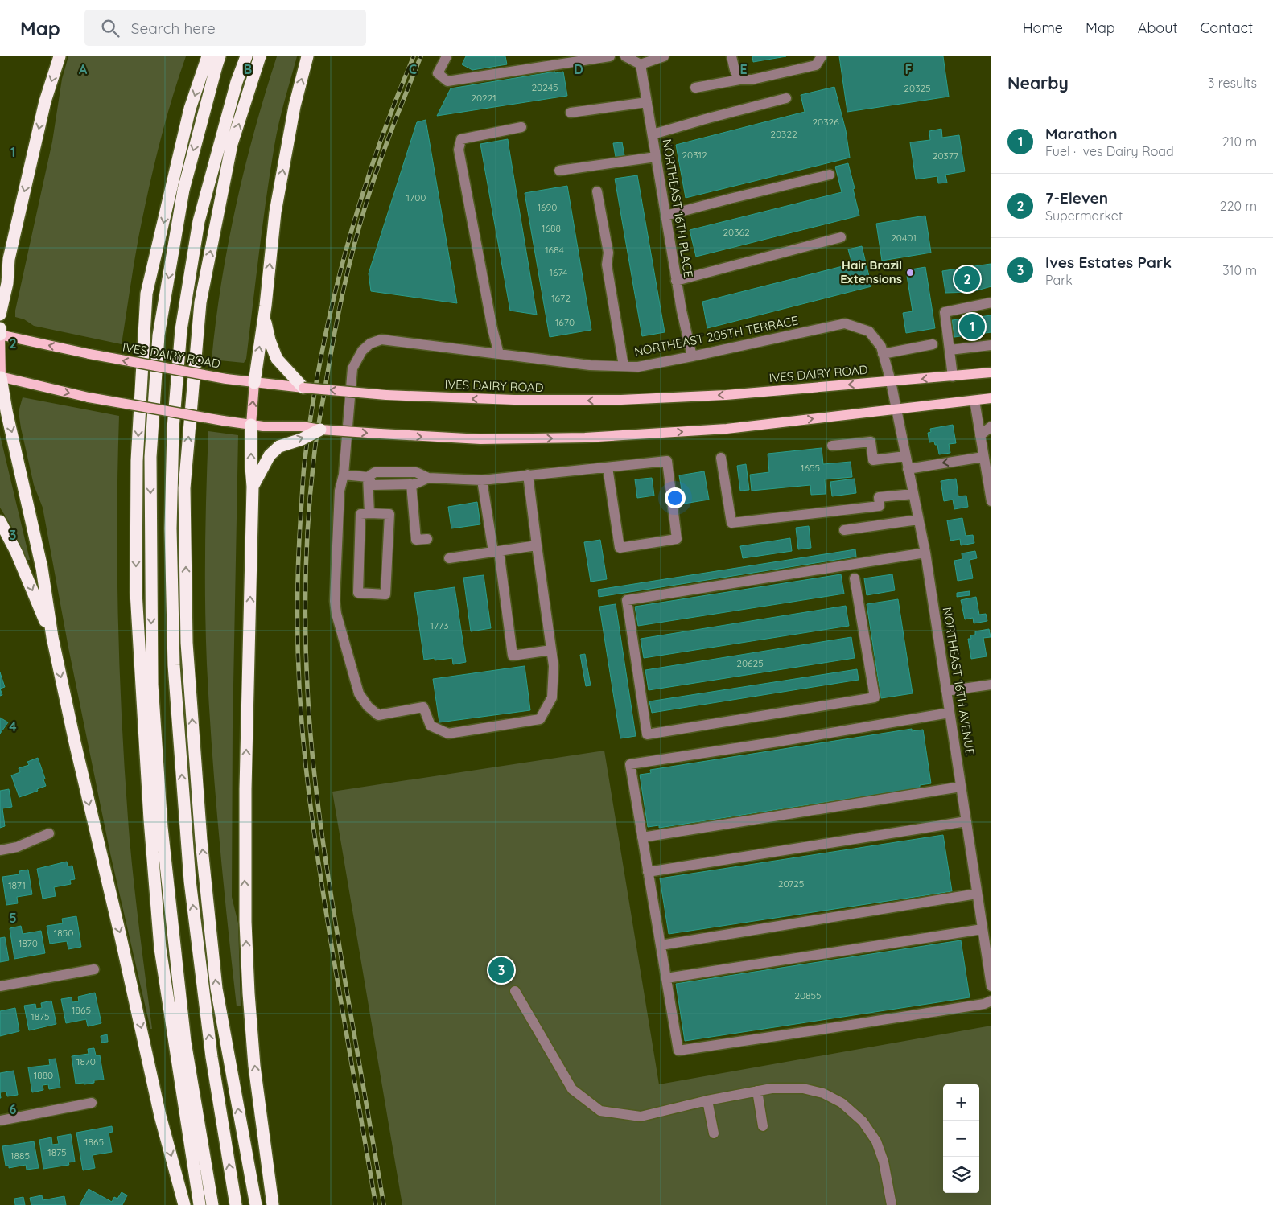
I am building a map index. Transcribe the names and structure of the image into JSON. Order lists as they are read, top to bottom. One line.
{"streets":{"main road":["IVES DAIRY ROAD"],"street":["NORTHEAST 16TH PLACE","NORTHEAST 205TH TERRACE","NORTHEAST 16TH AVENUE"]},"crossings":[["NORTHEAST 16TH PLACE","NORTHEAST 205TH TERRACE"],["NORTHEAST 205TH TERRACE","IVES DAIRY ROAD"],["NORTHEAST 205TH TERRACE","NORTHEAST 16TH AVENUE"],["IVES DAIRY ROAD","NORTHEAST 16TH AVENUE"]],"places":["Hair Brazil Extensions"],"house_numbers":["20245","20325","20221","20326","20322","20312","20377","1700","1690","1688","20362","20401","1684","1674","1672","1670","1655","1773","20625","20725","1871","1850","1870","20855","1865","1875","1870","1880","1865","1875","1885"],"page":{"header":"Map","search":"Search here","nav":["Home","Map","About","Contact"],"heading":["Nearby","3 results"],"list":[{"mark":"1","name":"Marathon","note":"Fuel · Ives Dairy Road","value":"210 m"},{"mark":"2","name":"7-Eleven","note":"Supermarket","value":"220 m"},{"mark":"3","name":"Ives Estates Park","note":"Park","value":"310 m"}],"pins":["2","1","3"],"map_buttons":["+","−"]},"grid":{"columns":["A","B","C","D","E","F"],"rows":["1","2","3","4","5","6"]}}
